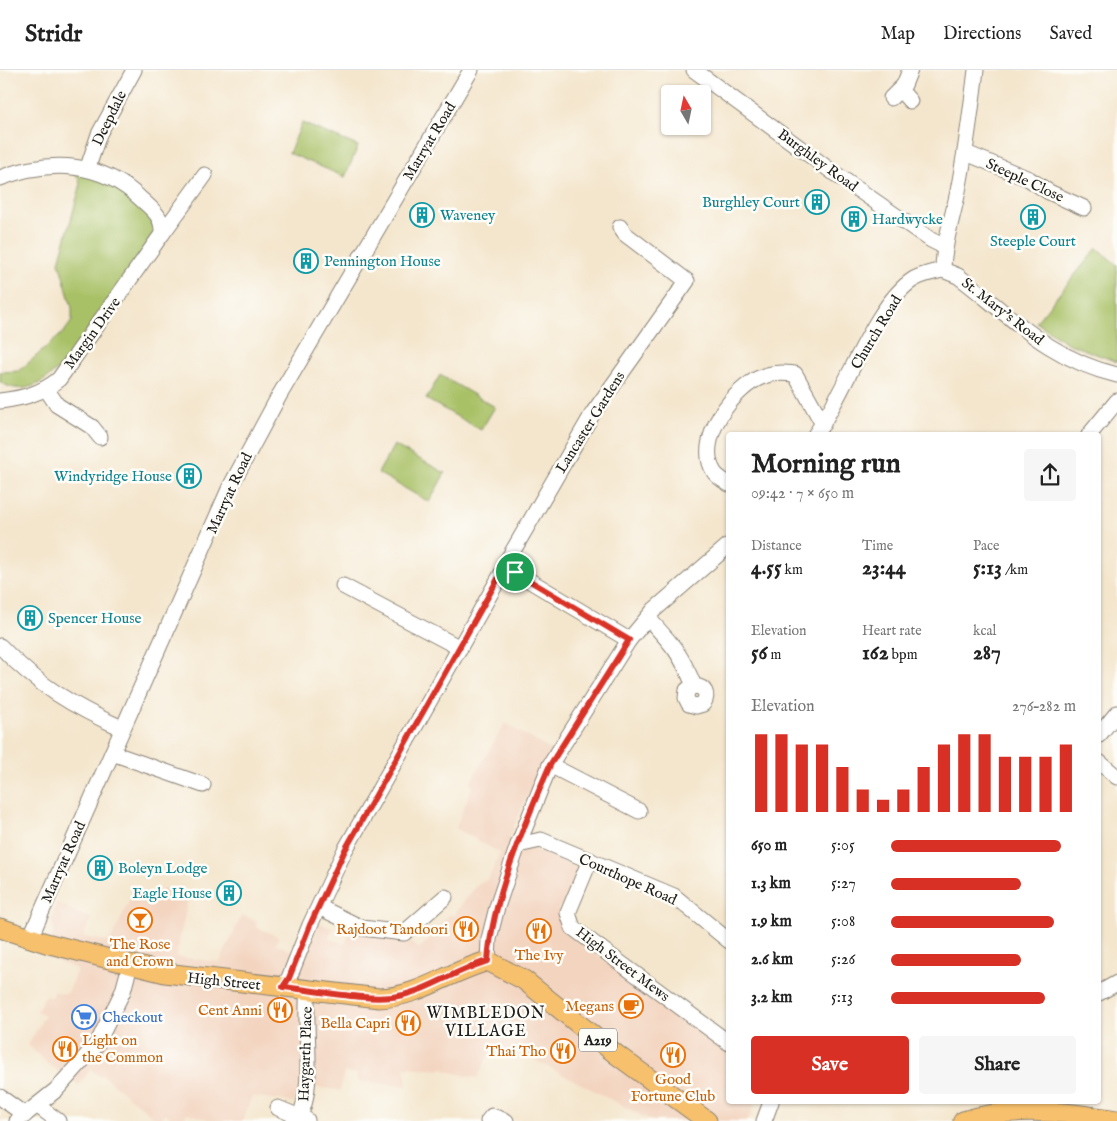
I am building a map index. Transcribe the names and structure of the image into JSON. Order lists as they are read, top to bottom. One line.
{"streets":{"main road":["High Street","A219"],"street":["Deepdale","Marryat Road","Burghley Road","Steeple Close","St. Mary's Road","Church Road","Margin Drive","Lancaster Gardens","Courthope Road","High Street Mews","Haygarth Place"]},"crossings":[["Marryat Road","High Street"],["St. Mary's Road","Church Road"],["Lancaster Gardens","High Street"],["Courthope Road","High Street Mews"],["High Street","A219"],["High Street","Haygarth Place"]],"districts":["WIMBLEDON VILLAGE"],"places":{"building":["Burghley Court","Waveney","Steeple Court","Hardwycke","Pennington House","Windyridge House","Spencer House","Boleyn Lodge","Eagle House"],"bar":["The Rose and Crown"],"restaurant":["Rajdoot Tandoori","The Ivy","Cent Anni","Bella Capri","Light on the Common","Thai Tho","Good Fortune Club"],"cafe":["Megans"],"supermarket":["Checkout"]},"north":"top","page":{"header":"Stridr","nav":["Map","Directions","Saved"],"heading":["Morning run","09:42 · 7 × 650 m"],"stats":[["Distance","4.55 km"],["Time","23:44"],["Pace","5:13 /km"],["Elevation","56 m"],["Heart rate","162 bpm"],["kcal","287"]],"chart":["Elevation","276–282 m"],"list":[{"name":"650 m","note":"5:05"},{"name":"1.3 km","note":"5:27"},{"name":"1.9 km","note":"5:08"},{"name":"2.6 km","note":"5:26"},{"name":"3.2 km","note":"5:13"}],"buttons":["Save","Share"]}}
